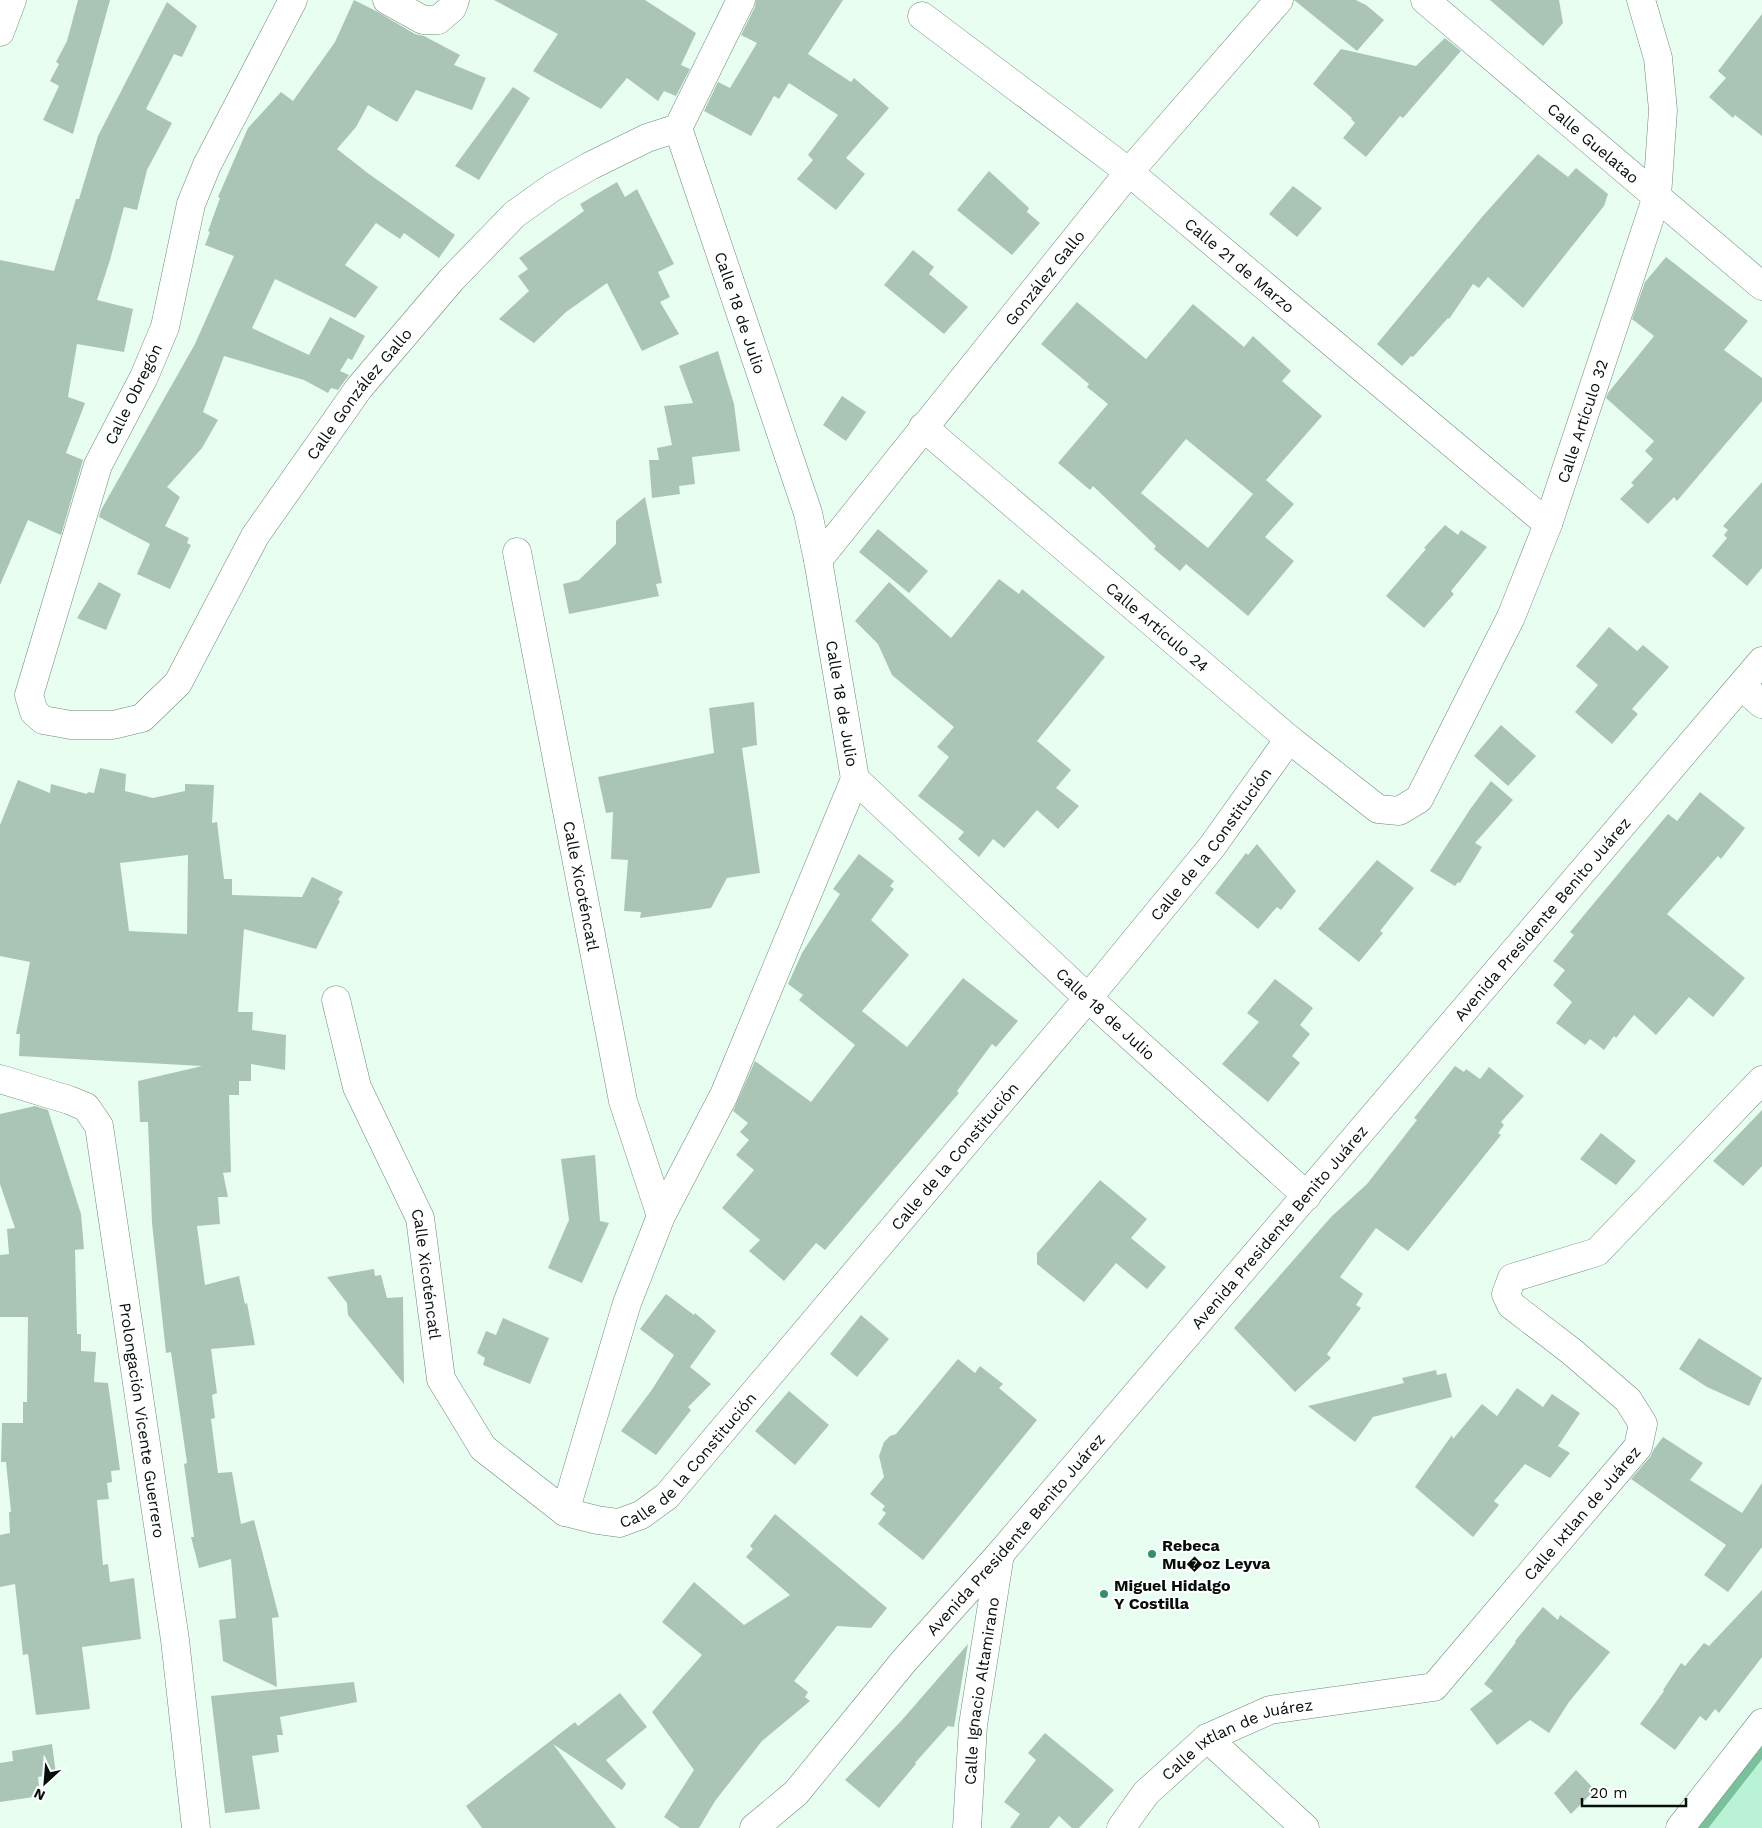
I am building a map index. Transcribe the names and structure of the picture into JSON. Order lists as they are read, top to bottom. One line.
{"streets":{"street":["Calle Guelatao","Calle 21 de Marzo","González Gallo","Calle 18 de Julio","Calle Obregón","Calle González Gallo","Calle Artículo 32","Calle Artículo 24","Calle de la Constitución","Calle Xicoténcatl","Avenida Presidente Benito Juárez","Prolongación Vicente Guerrero","Calle Ixtlan de Juárez","Calle Ignacio Altamirano"]},"crossings":[["Calle Guelatao","Calle Artículo 32"],["Calle 21 de Marzo","González Gallo"],["Calle 21 de Marzo","Calle Artículo 32"],["González Gallo","Calle 18 de Julio"],["González Gallo","Calle Artículo 24"],["Calle 18 de Julio","Calle González Gallo"],["Calle 18 de Julio","Calle de la Constitución"],["Calle 18 de Julio","Avenida Presidente Benito Juárez"],["Calle Obregón","Calle González Gallo"],["Calle Artículo 32","Calle Artículo 24"],["Calle Artículo 24","Calle de la Constitución"],["Calle de la Constitución","Calle Xicoténcatl"],["Avenida Presidente Benito Juárez","Calle Ignacio Altamirano"]],"places":["Rebeca Mu�oz Leyva","Miguel Hidalgo Y Costilla"],"scale_bar":"20 m","north":"bottom left"}
